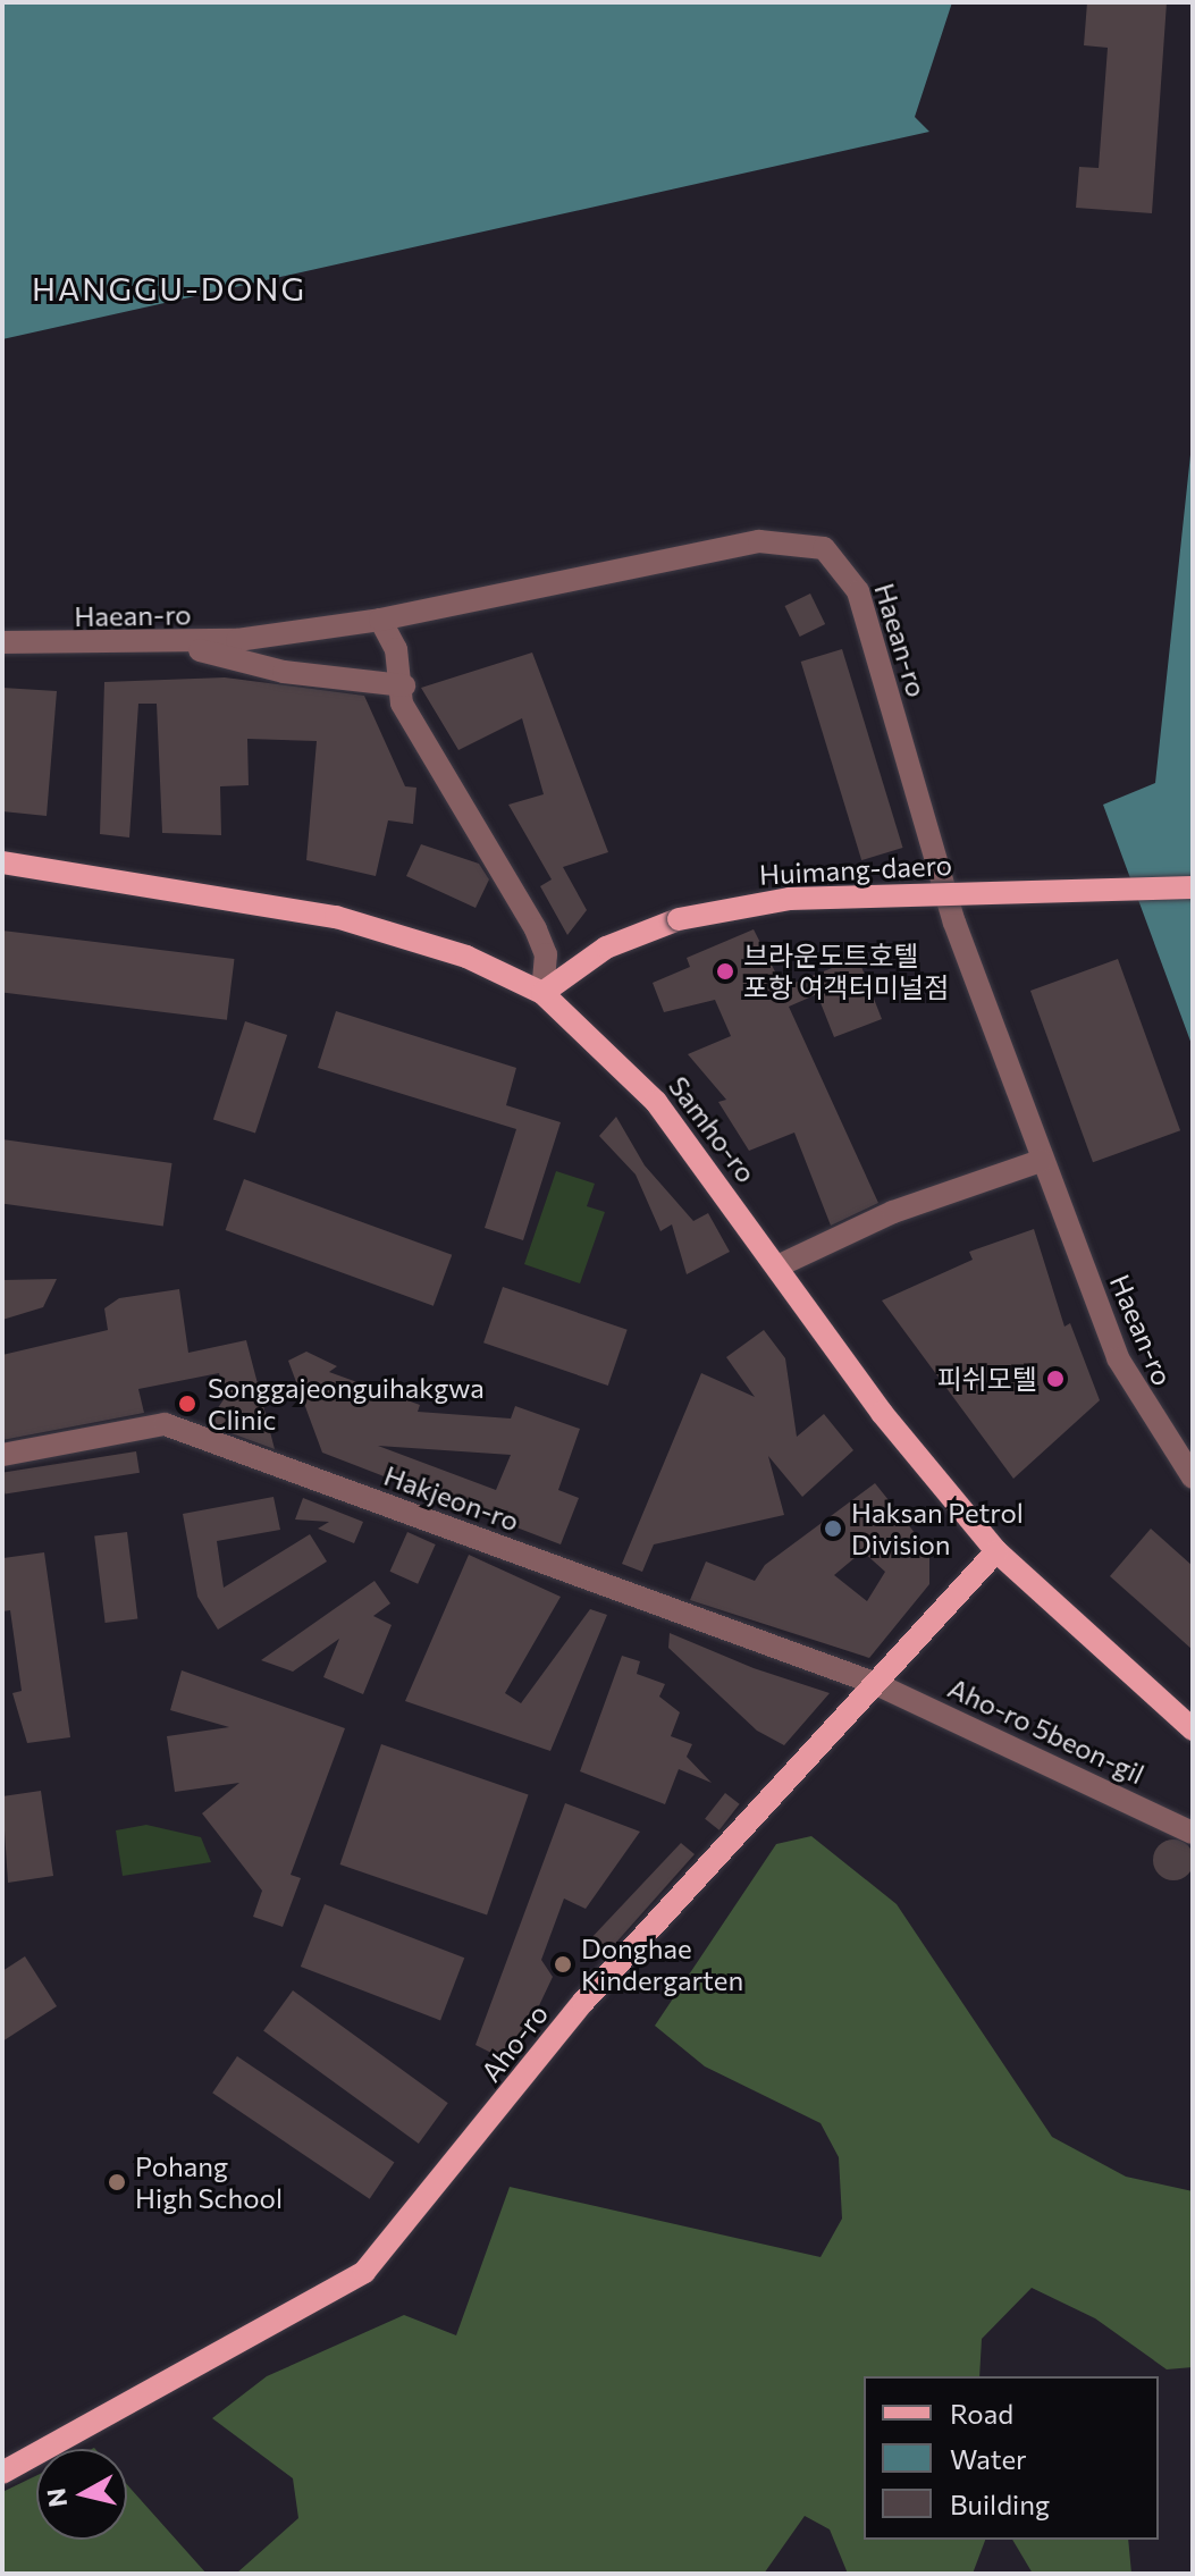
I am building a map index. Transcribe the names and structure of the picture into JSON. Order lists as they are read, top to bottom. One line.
{"streets":{"main road":["Huimang-daero","Samho-ro","Aho-ro"],"street":["Haean-ro","Hakjeon-ro","Aho-ro 5beon-gil"]},"crossings":[["Huimang-daero","Samho-ro"],["Samho-ro","Aho-ro"],["Hakjeon-ro","Aho-ro 5beon-gil"],["Hakjeon-ro","Aho-ro"],["Aho-ro 5beon-gil","Aho-ro"]],"districts":["HANGGU-DONG"],"places":["브라운도트호텔 포항 여객터미널점","피쉬모텔","Songgajeonguihakgwa Clinic","Haksan Petrol Division","Donghae Kindergarten","Pohang High School"],"legend":["Road","Water","Building"],"north":"left"}
